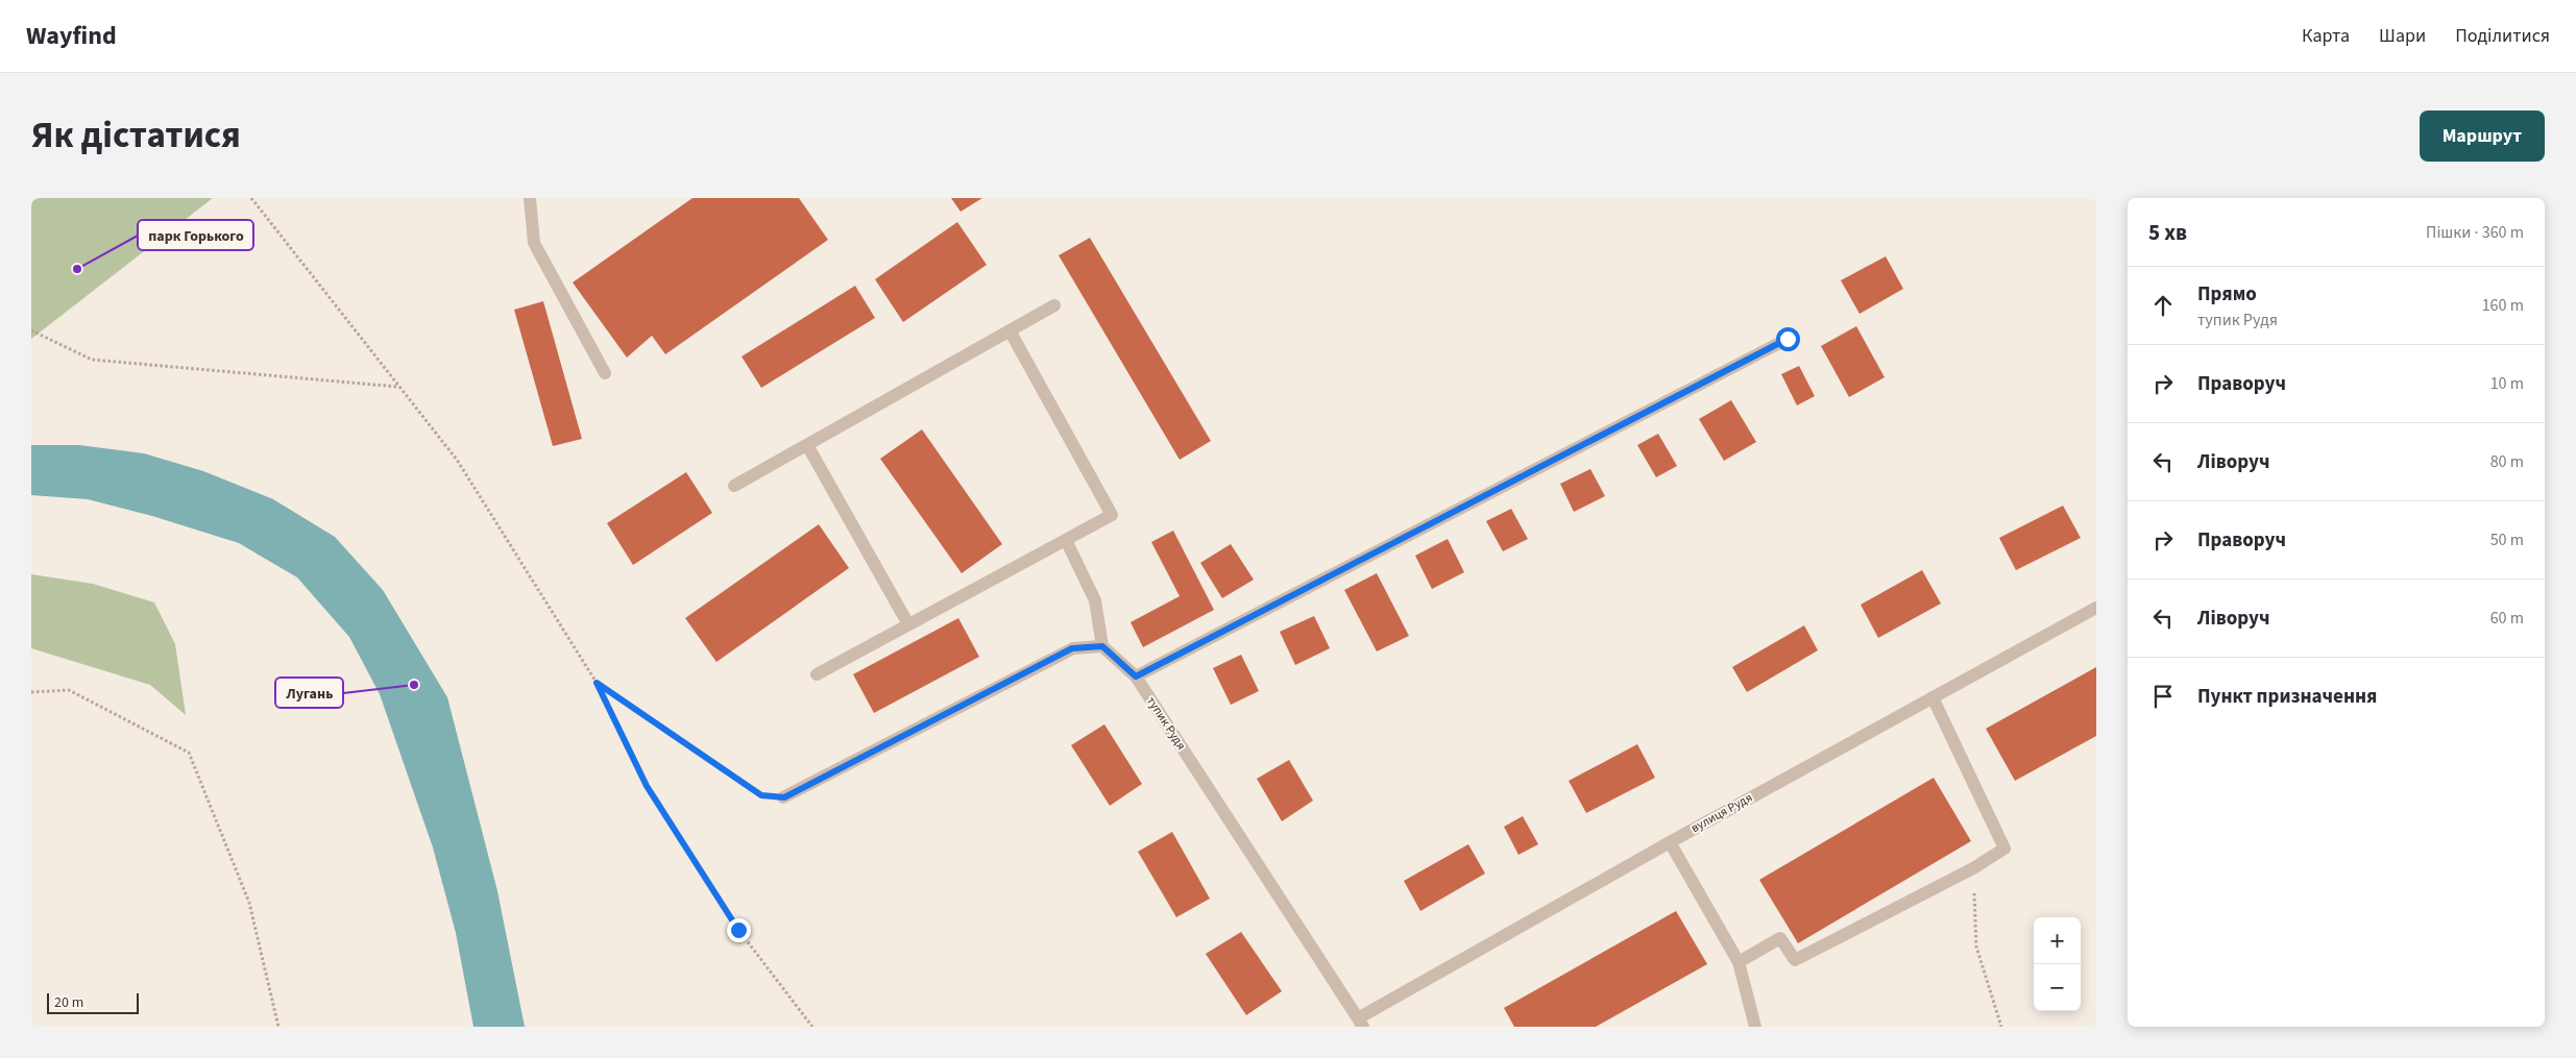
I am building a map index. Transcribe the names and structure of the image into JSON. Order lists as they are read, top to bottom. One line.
{"streets":{"street":["тупик Рудя","вулиця Рудя"]},"crossings":[["тупик Рудя","вулиця Рудя"]],"places":["парк Горького","Лугань"],"scale_bar":"20 m","page":{"header":"Wayfind","nav":["Карта","Шари","Поділитися"],"title":"Як дістатися","buttons":"Маршрут","heading":["5 хв","Пішки · 360 m"],"list":[["Прямо","тупик Рудя","160 m"],["Праворуч","10 m"],["Ліворуч","80 m"],["Праворуч","50 m"],["Ліворуч","60 m"],"Пункт призначення"],"map_buttons":["+","−"],"scale":"20 m"}}
